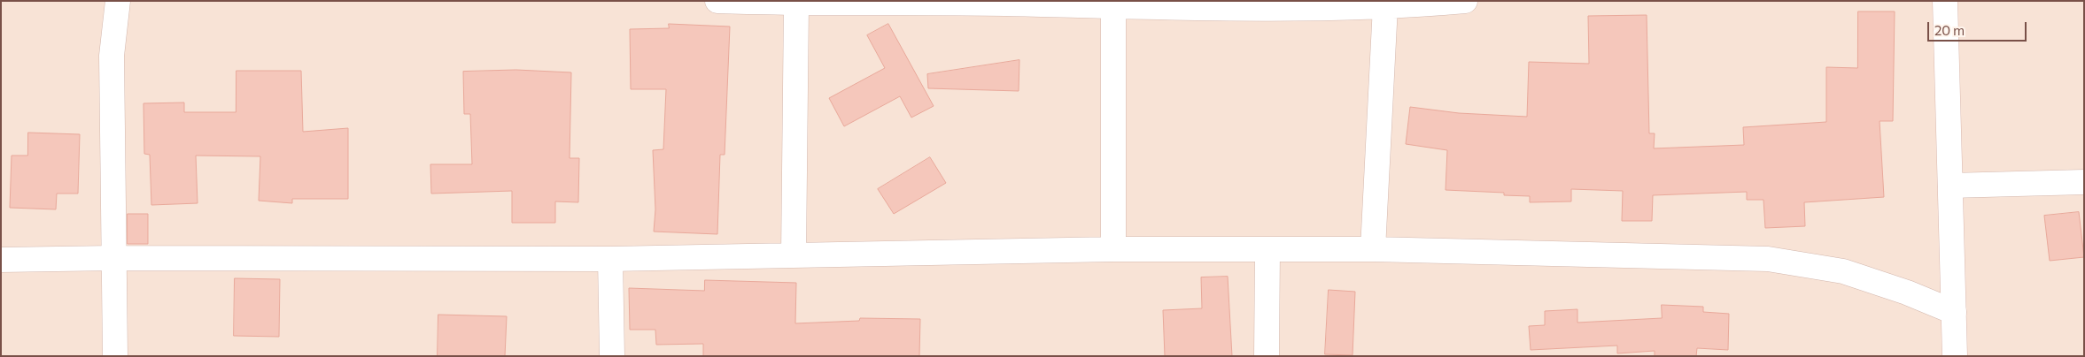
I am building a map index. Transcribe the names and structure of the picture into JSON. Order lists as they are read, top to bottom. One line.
{"scale_bar":"20 m"}
